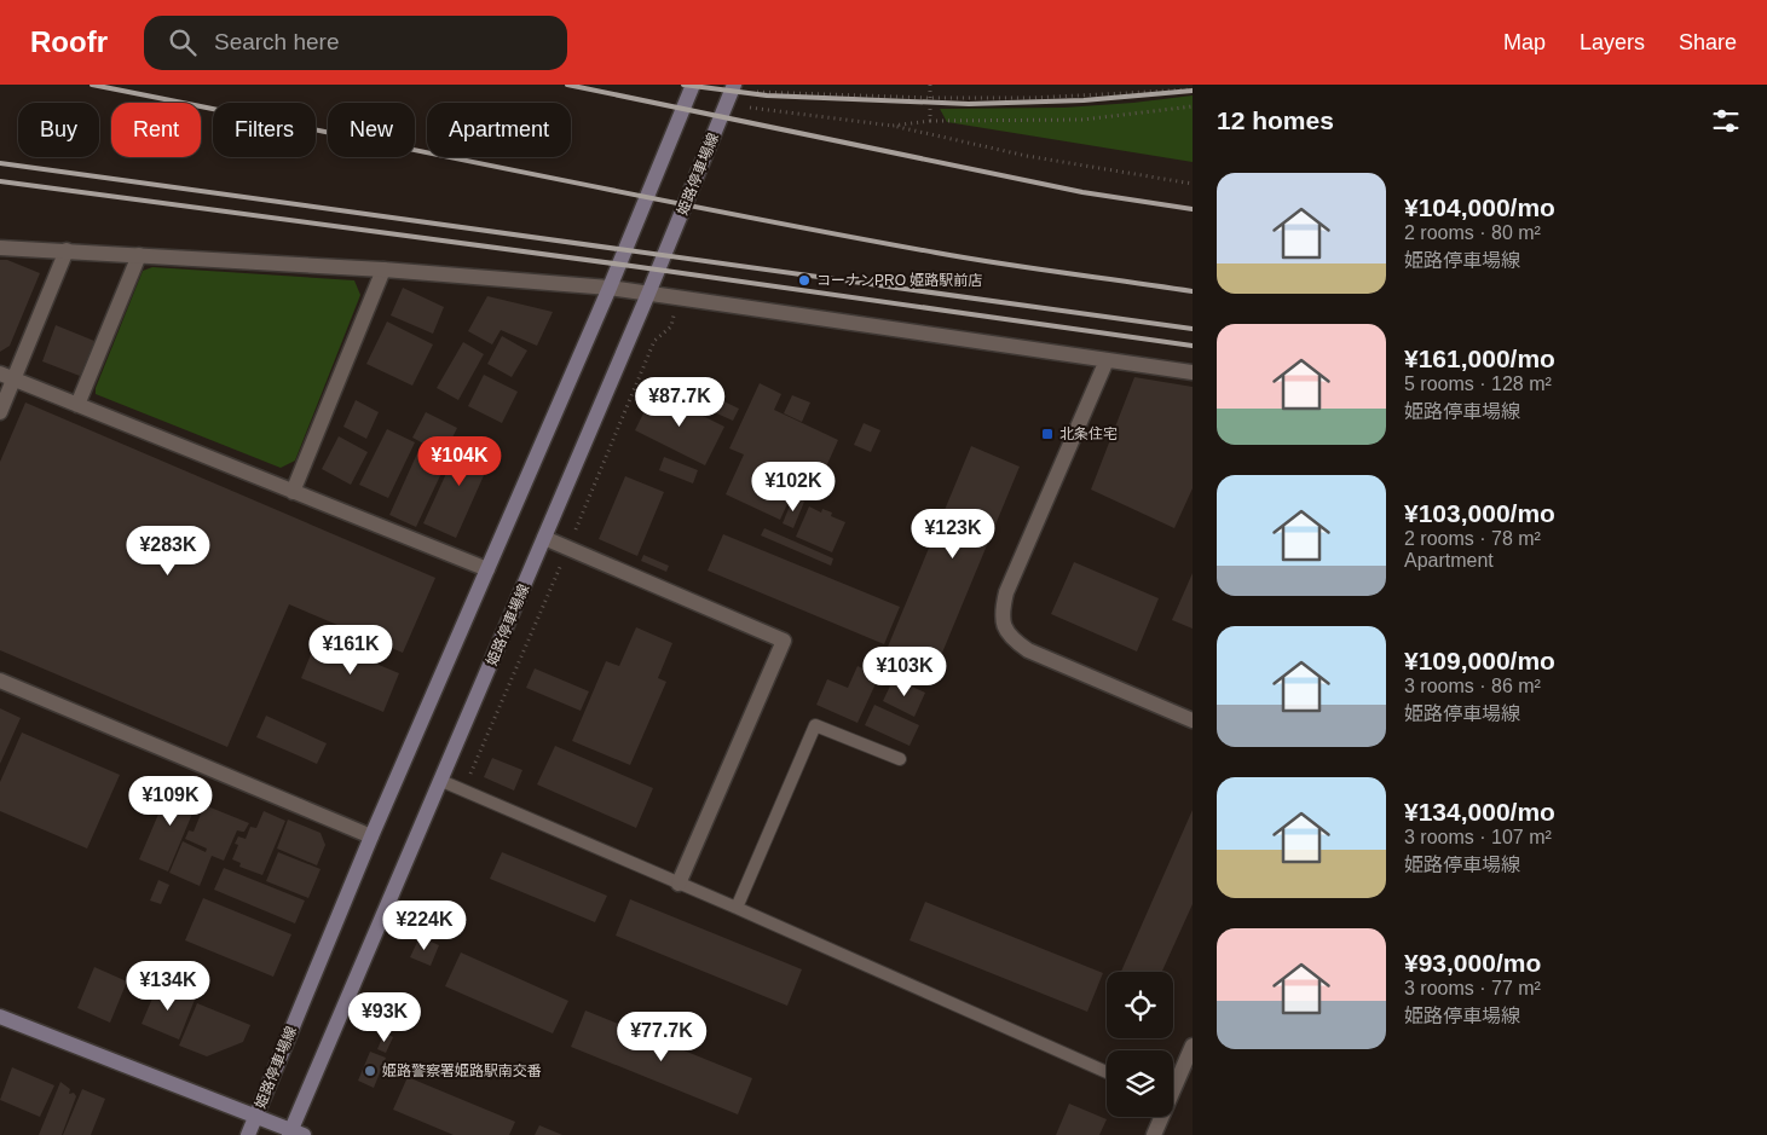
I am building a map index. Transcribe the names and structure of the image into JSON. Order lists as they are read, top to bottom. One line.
{"streets":{"main road":["姫路停車場線"]},"places":{"other":["コーナンPRO 姫路駅前店","姫路警察署姫路駅南交番"],"transit":["北条住宅"]},"page":{"header":"Roofr","search":"Search here","nav":["Map","Layers","Share"],"heading":"12 homes","chip":["Buy","Rent","Filters","New","Apartment"],"list":[{"name":"¥104,000/mo","note":"2 rooms · 80 m² · 姫路停車場線"},{"name":"¥161,000/mo","note":"5 rooms · 128 m² · 姫路停車場線"},{"name":"¥103,000/mo","note":"2 rooms · 78 m² · Apartment"},{"name":"¥109,000/mo","note":"3 rooms · 86 m² · 姫路停車場線"},{"name":"¥134,000/mo","note":"3 rooms · 107 m² · 姫路停車場線"},{"name":"¥93,000/mo","note":"3 rooms · 77 m² · 姫路停車場線"}],"price":["¥87.7K","¥104K","¥102K","¥123K","¥283K","¥161K","¥103K","¥109K","¥224K","¥134K","¥93K","¥77.7K"]}}
